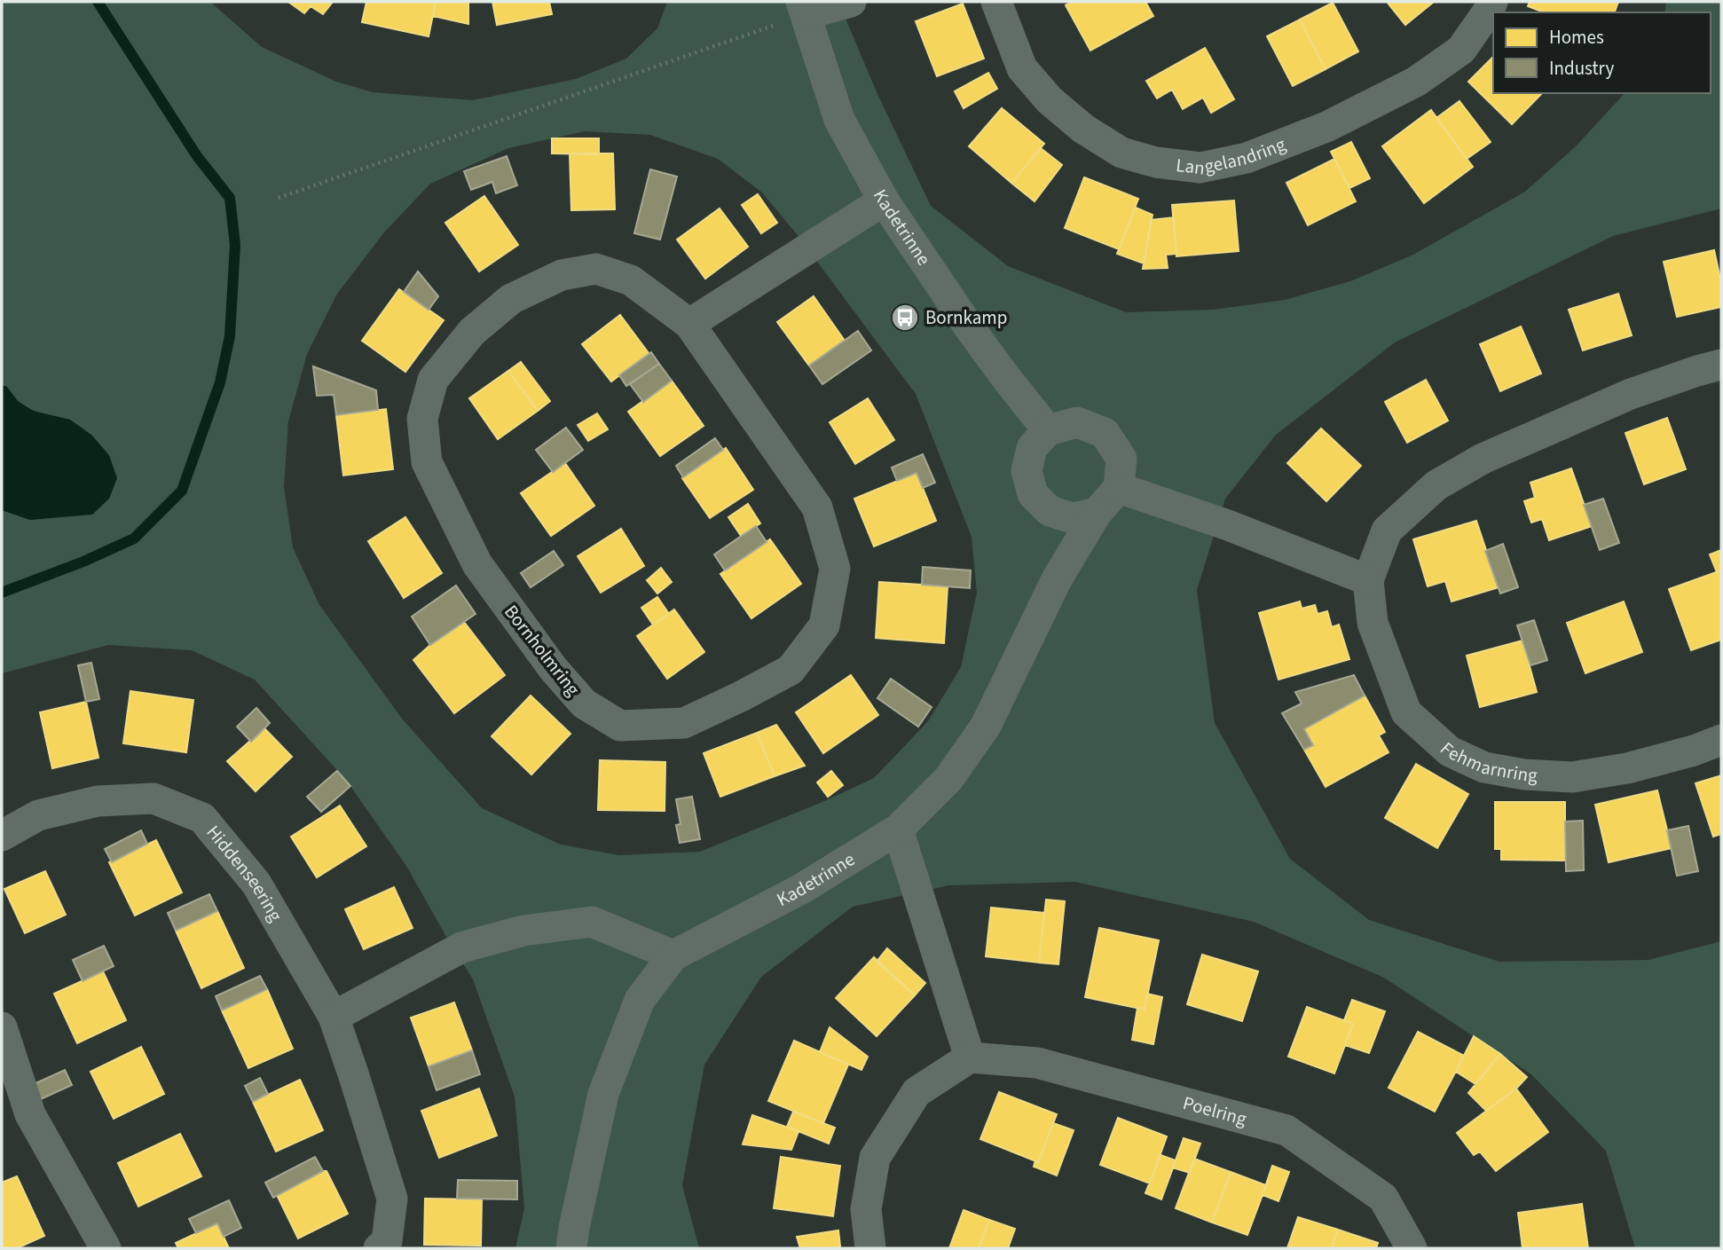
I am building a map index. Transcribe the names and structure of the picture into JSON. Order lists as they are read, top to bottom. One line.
{"streets":{"street":["Langelandring","Kadetrinne","Bornholmring","Fehmarnring","Hiddenseering","Poelring"]},"places":{"bus stop":["Bornkamp"]},"legend":["Homes","Industry"]}
